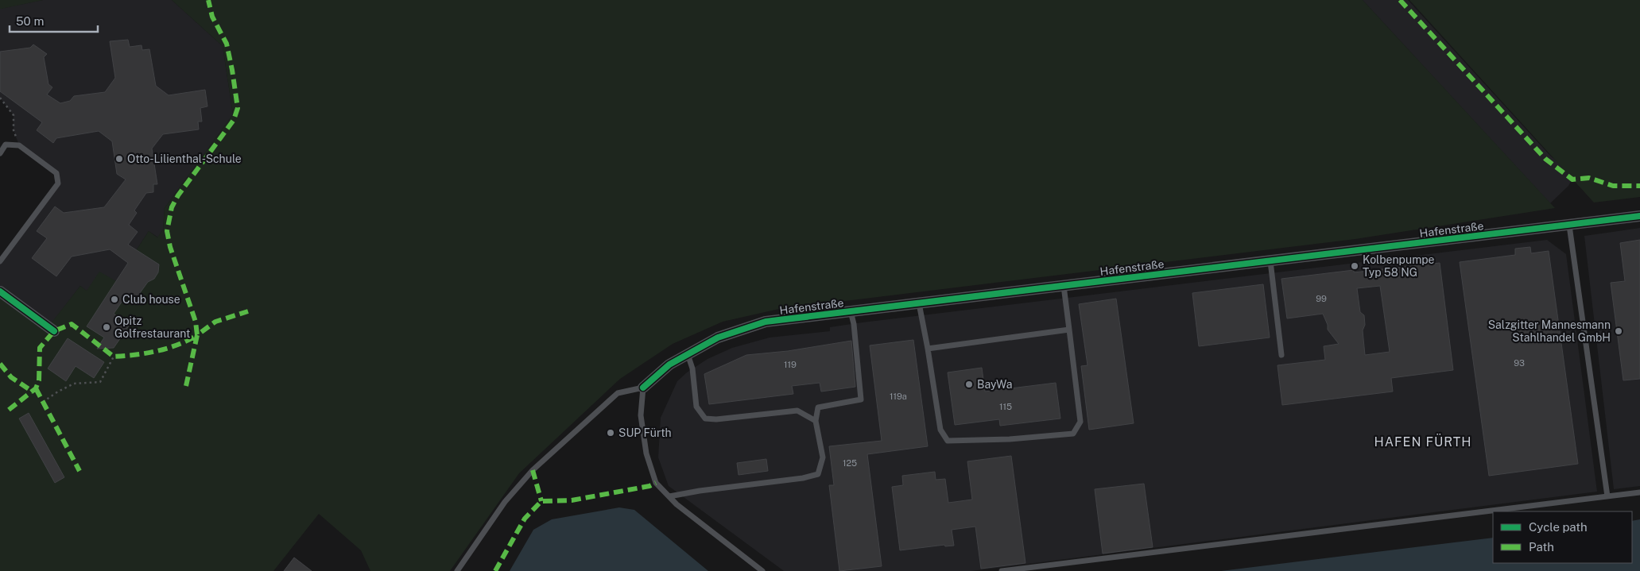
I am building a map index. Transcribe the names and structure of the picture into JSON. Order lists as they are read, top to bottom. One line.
{"streets":{"street":["Hafenstraße"]},"districts":["HAFEN FÜRTH"],"places":["Otto-Lilienthal-Schule","Kolbenpumpe Typ 58 NG","Club house","Opitz Golfrestaurant","Salzgitter Mannesmann Stahlhandel GmbH","BayWa","SUP Fürth"],"house_numbers":["99","93","119","119a","115","125"],"legend":["Cycle path","Path"],"scale_bar":"50 m"}
